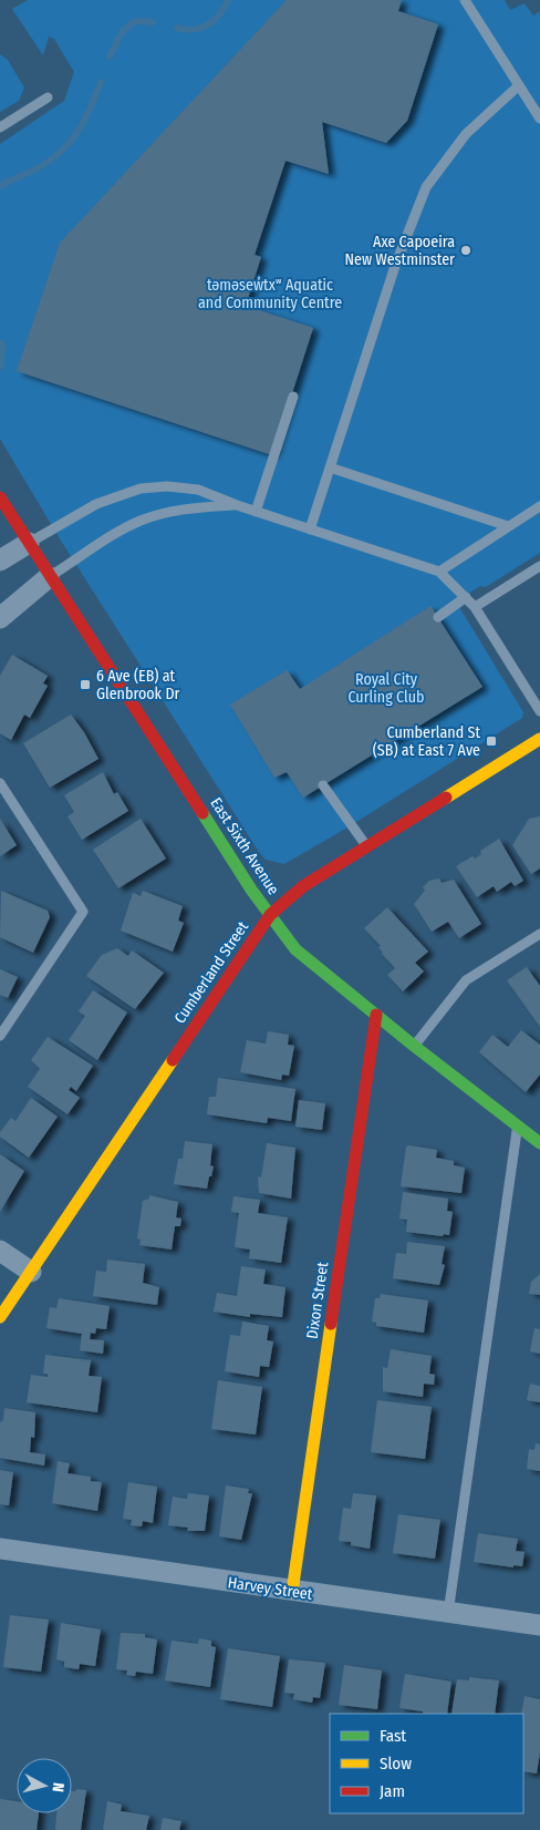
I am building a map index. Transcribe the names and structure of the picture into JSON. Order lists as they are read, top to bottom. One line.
{"streets":{"street":["East Sixth Avenue","Cumberland Street","Dixon Street","Harvey Street"]},"crossings":[["East Sixth Avenue","Cumberland Street"],["East Sixth Avenue","Dixon Street"],["Dixon Street","Harvey Street"]],"parks":["təməsew̓txʷ Aquatic and Community Centre","Royal City Curling Club"],"places":{"other":["Axe Capoeira New Westminster"],"transit":["6 Ave (EB) at Glenbrook Dr","Cumberland St (SB) at East 7 Ave"]},"legend":["Fast","Slow","Jam"],"north":"right"}
